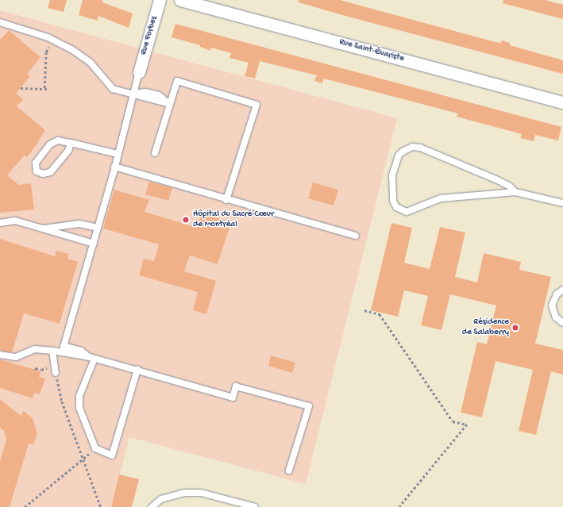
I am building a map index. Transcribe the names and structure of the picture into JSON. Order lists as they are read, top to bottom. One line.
{"streets":{"street":["Rue Forbes","Rue Saint-Évariste"]},"places":["Hôpital du Sacré-Cœur de Montréal","Résidence de Salaberry"]}
